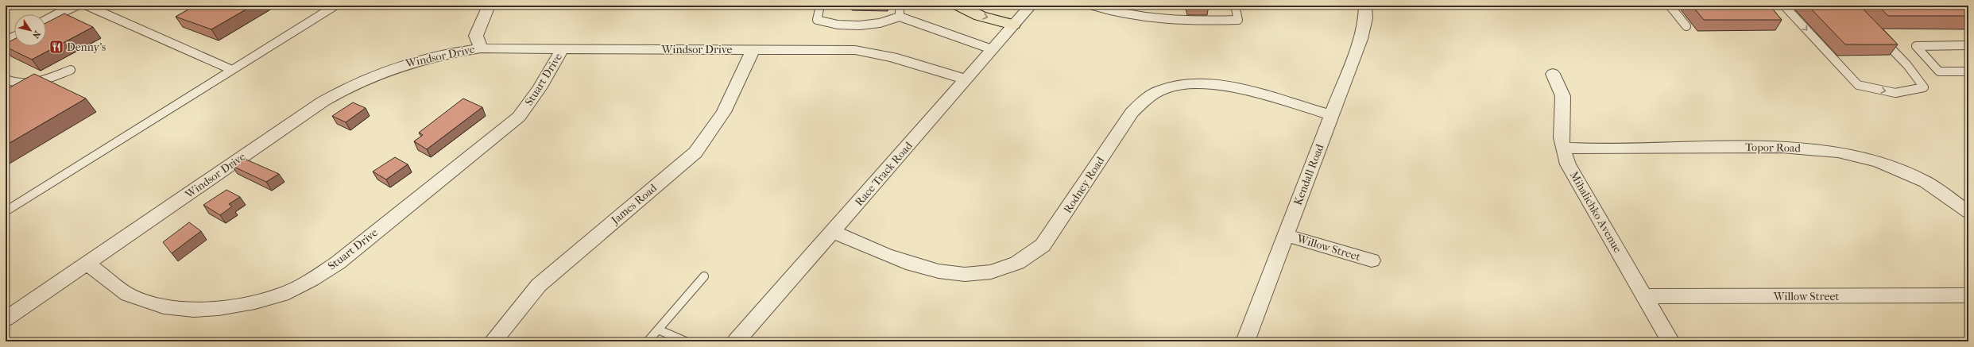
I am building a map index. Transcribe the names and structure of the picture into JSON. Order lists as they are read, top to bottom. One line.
{"streets":{"street":["Windsor Drive","Stuart Drive","Topor Road","Race Track Road","Kendall Road","Rodney Road","James Road","Mihalichko Avenue","Willow Street"]},"crossings":[["Windsor Drive","Stuart Drive"],["Windsor Drive","Race Track Road"],["Windsor Drive","James Road"],["Topor Road","Mihalichko Avenue"],["Race Track Road","Rodney Road"],["Kendall Road","Rodney Road"],["Kendall Road","Willow Street"],["Mihalichko Avenue","Willow Street"]],"places":{"restaurant":["Denny's"]},"north":"bottom right"}
